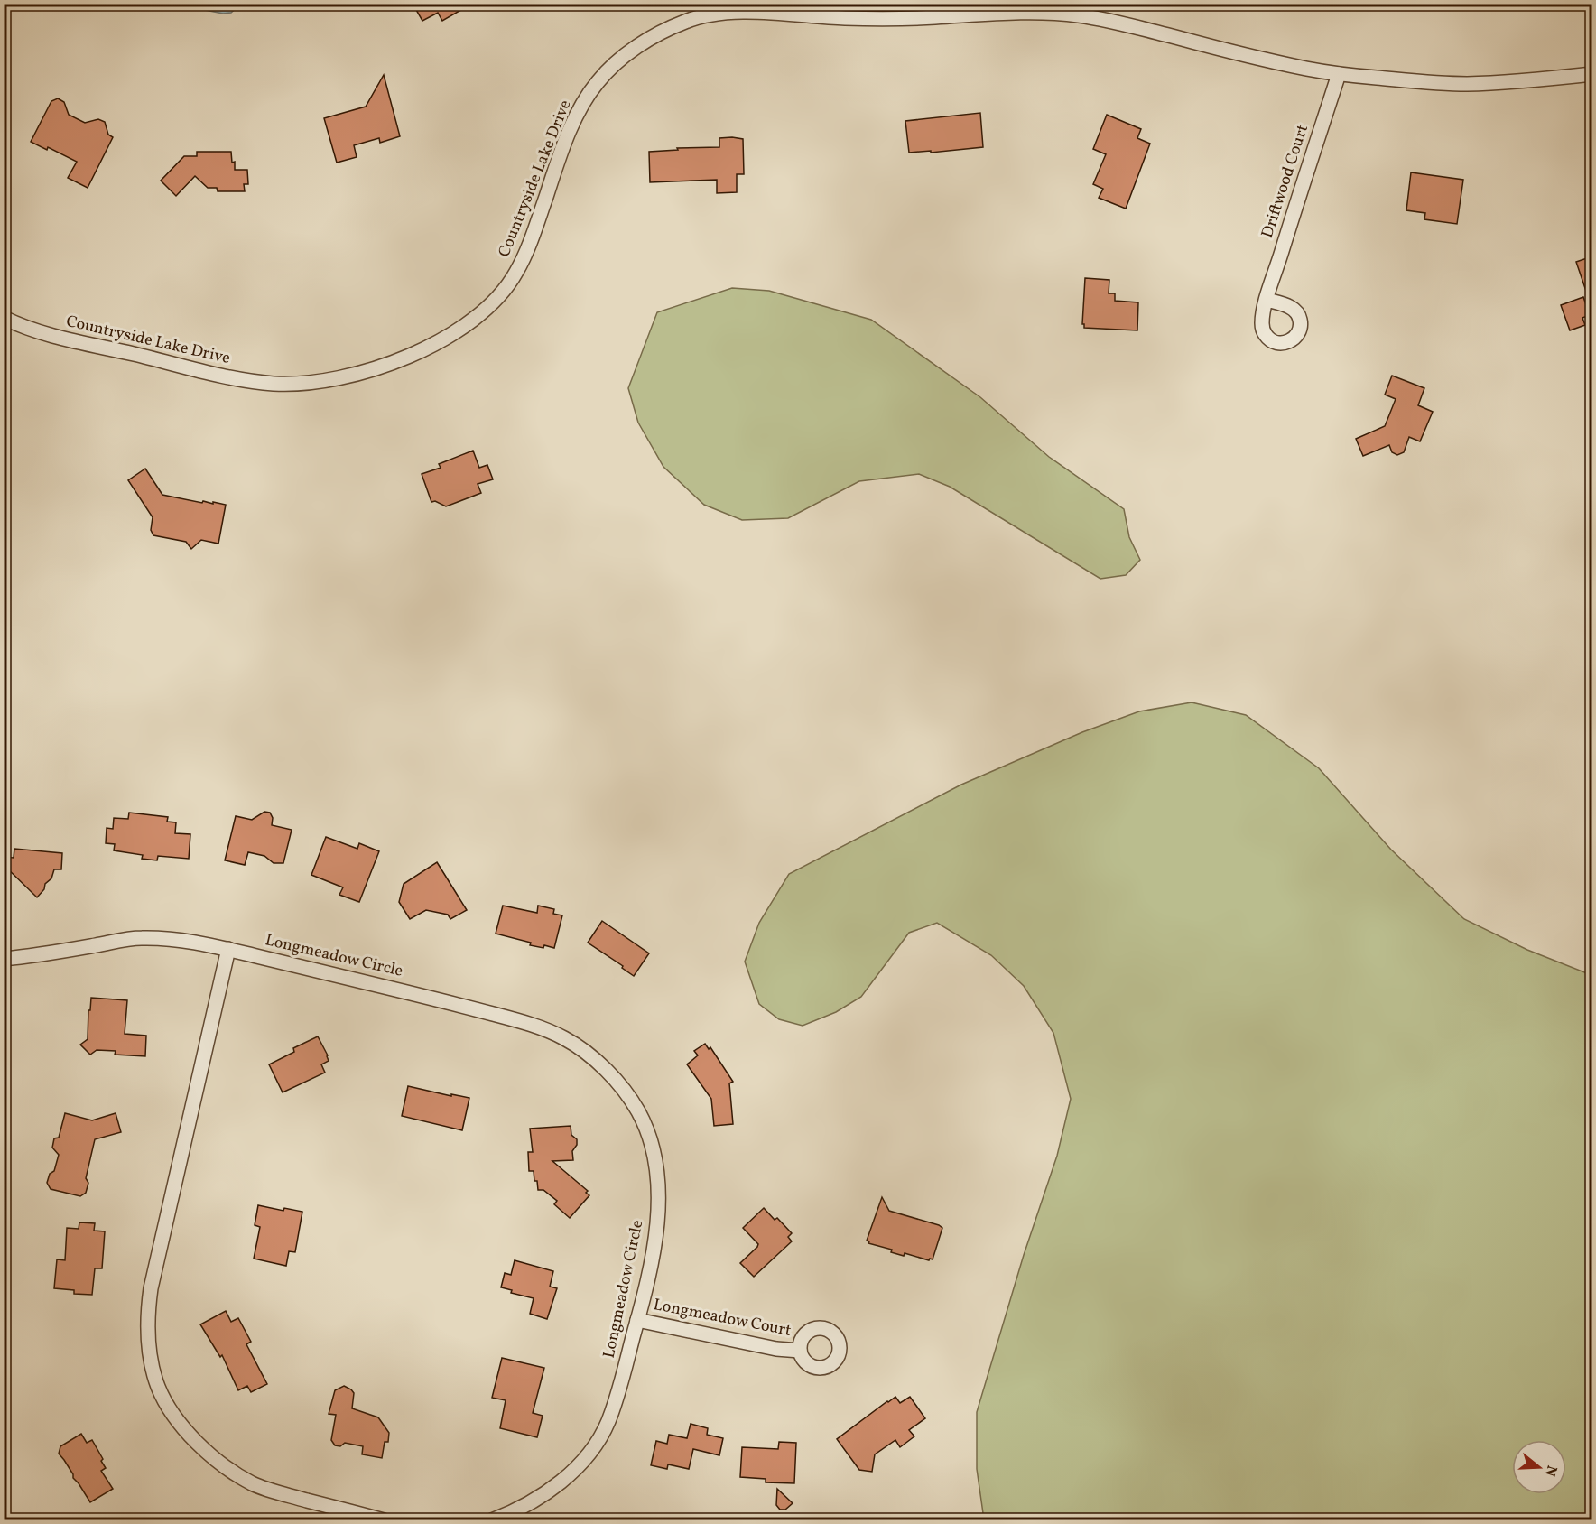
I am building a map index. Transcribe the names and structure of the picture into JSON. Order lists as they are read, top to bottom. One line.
{"streets":{"street":["Countryside Lake Drive","Driftwood Court","Longmeadow Circle","Longmeadow Court"]},"crossings":[["Countryside Lake Drive","Driftwood Court"],["Longmeadow Circle","Longmeadow Court"]],"north":"right"}
